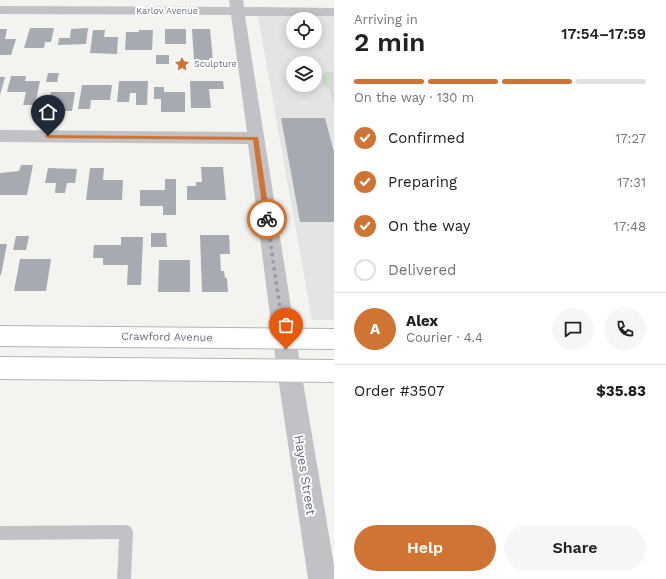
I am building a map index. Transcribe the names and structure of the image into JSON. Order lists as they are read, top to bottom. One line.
{"streets":{"main road":["Crawford Avenue"],"street":["Karlov Avenue","Hayes Street"]},"crossings":[["Karlov Avenue","Hayes Street"],["Crawford Avenue","Hayes Street"]],"places":{"place":["Sculpture"]},"page":{"heading":["2 min","Arriving in","17:54–17:59"],"panel":["Alex","Courier · 4.4","Order #3507","$35.83"],"bar":"On the way · 130 m","list":[["Confirmed","17:27"],["Preparing","17:31"],["On the way","17:48"],"Delivered"],"round":"A","buttons":["Help","Share"]}}
